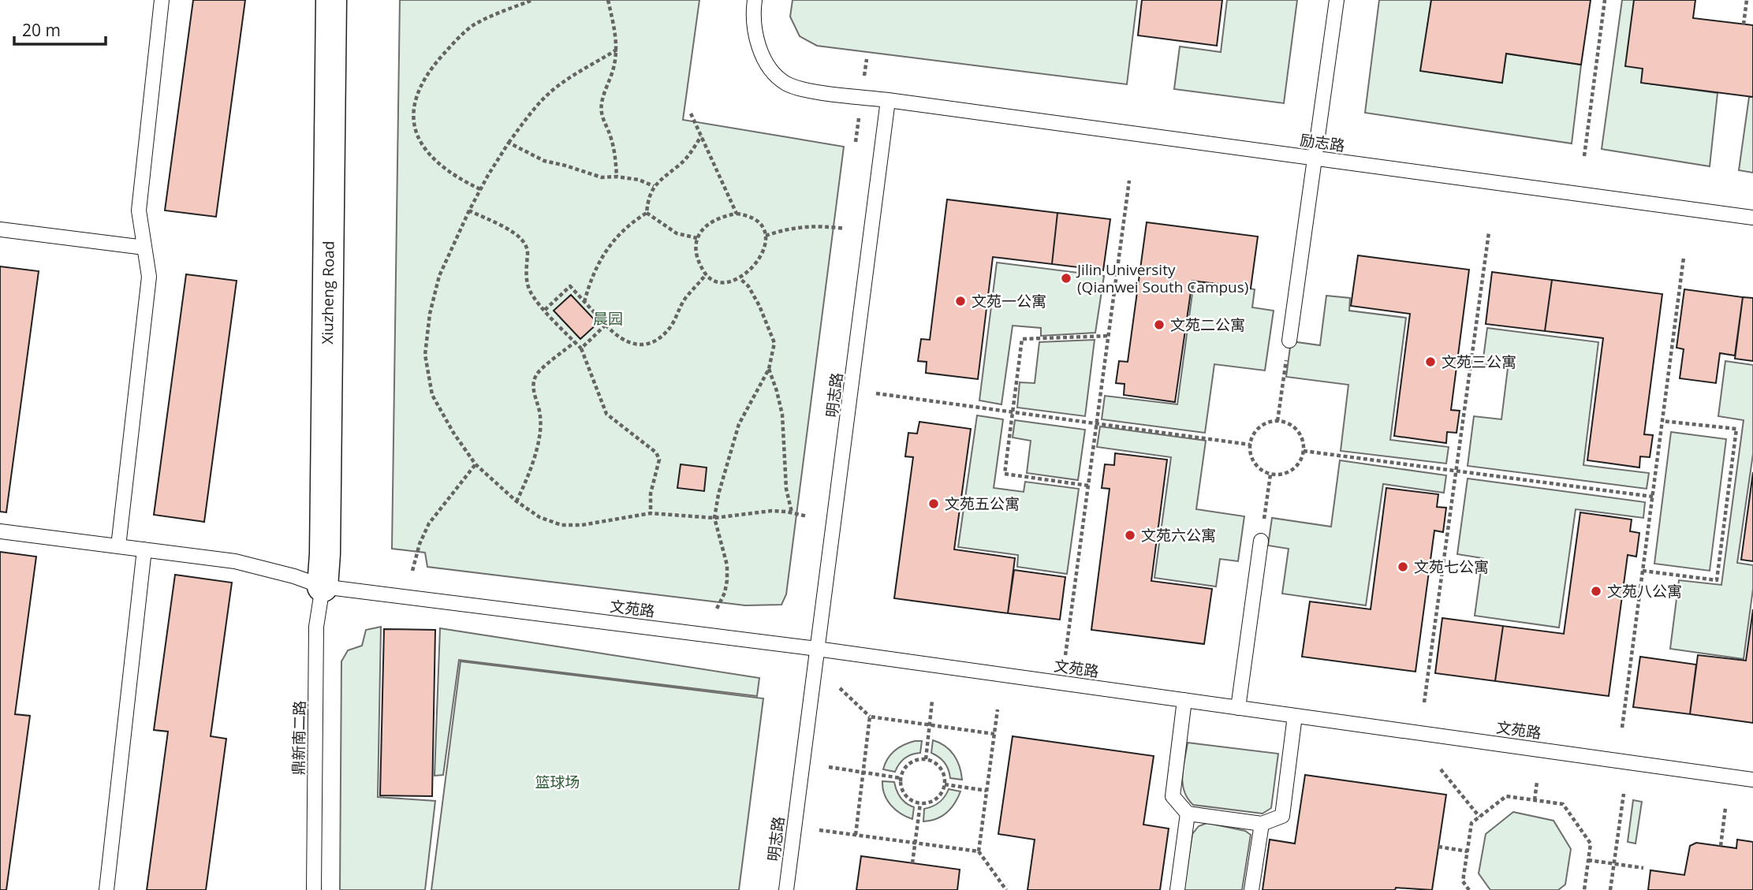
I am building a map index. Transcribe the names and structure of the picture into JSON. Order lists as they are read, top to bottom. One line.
{"streets":{"street":["Xiuzheng Road"],"lane":["励志路","明志路","文苑路","鼎新南二路"]},"crossings":[["励志路","明志路"],["Xiuzheng Road","文苑路"],["Xiuzheng Road","鼎新南二路"],["明志路","文苑路"],["文苑路","鼎新南二路"]],"parks":["晨园","篮球场"],"places":["Jilin University (Qianwei South Campus)","文苑一公寓","文苑二公寓","文苑三公寓","文苑五公寓","文苑六公寓","文苑七公寓","文苑八公寓"],"scale_bar":"20 m"}
